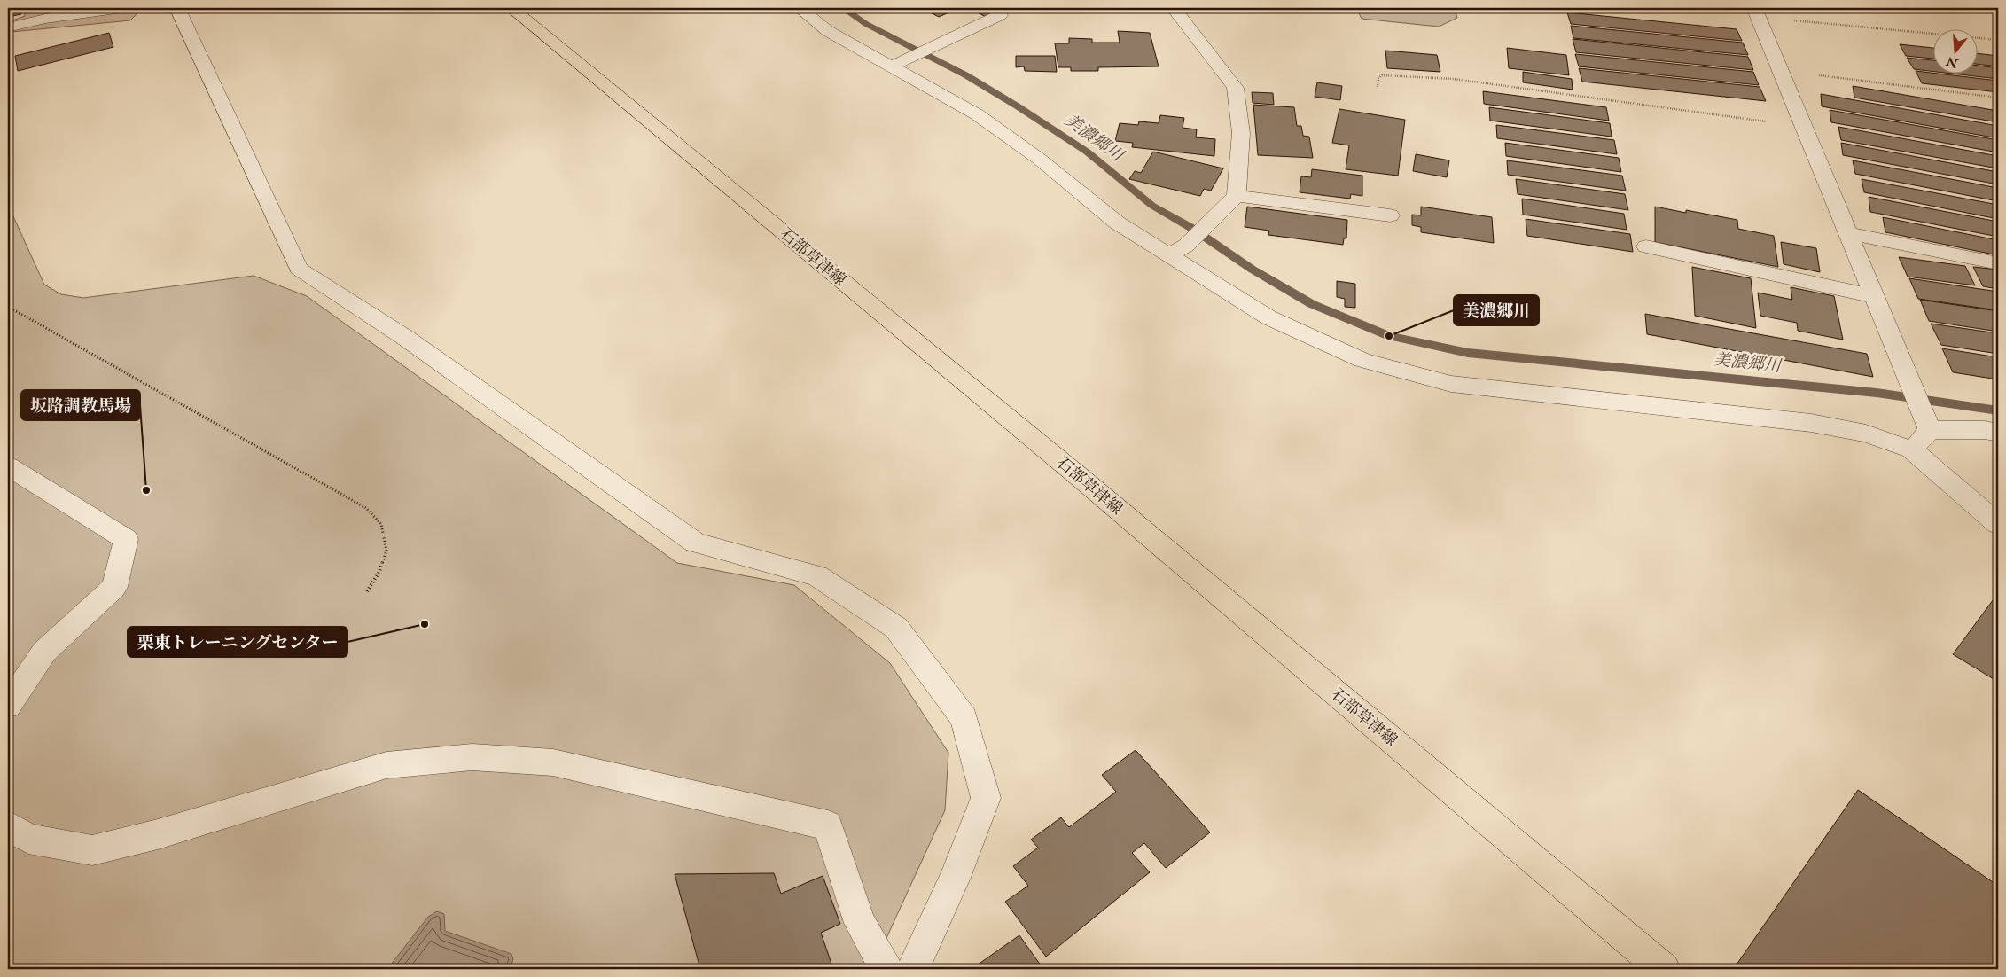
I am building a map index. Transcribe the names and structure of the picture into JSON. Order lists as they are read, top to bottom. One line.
{"streets":{"main road":["石部草津線"]},"water":["美濃郷川"],"places":["美濃郷川","坂路調教馬場","栗東トレーニングセンター"],"north":"bottom"}
